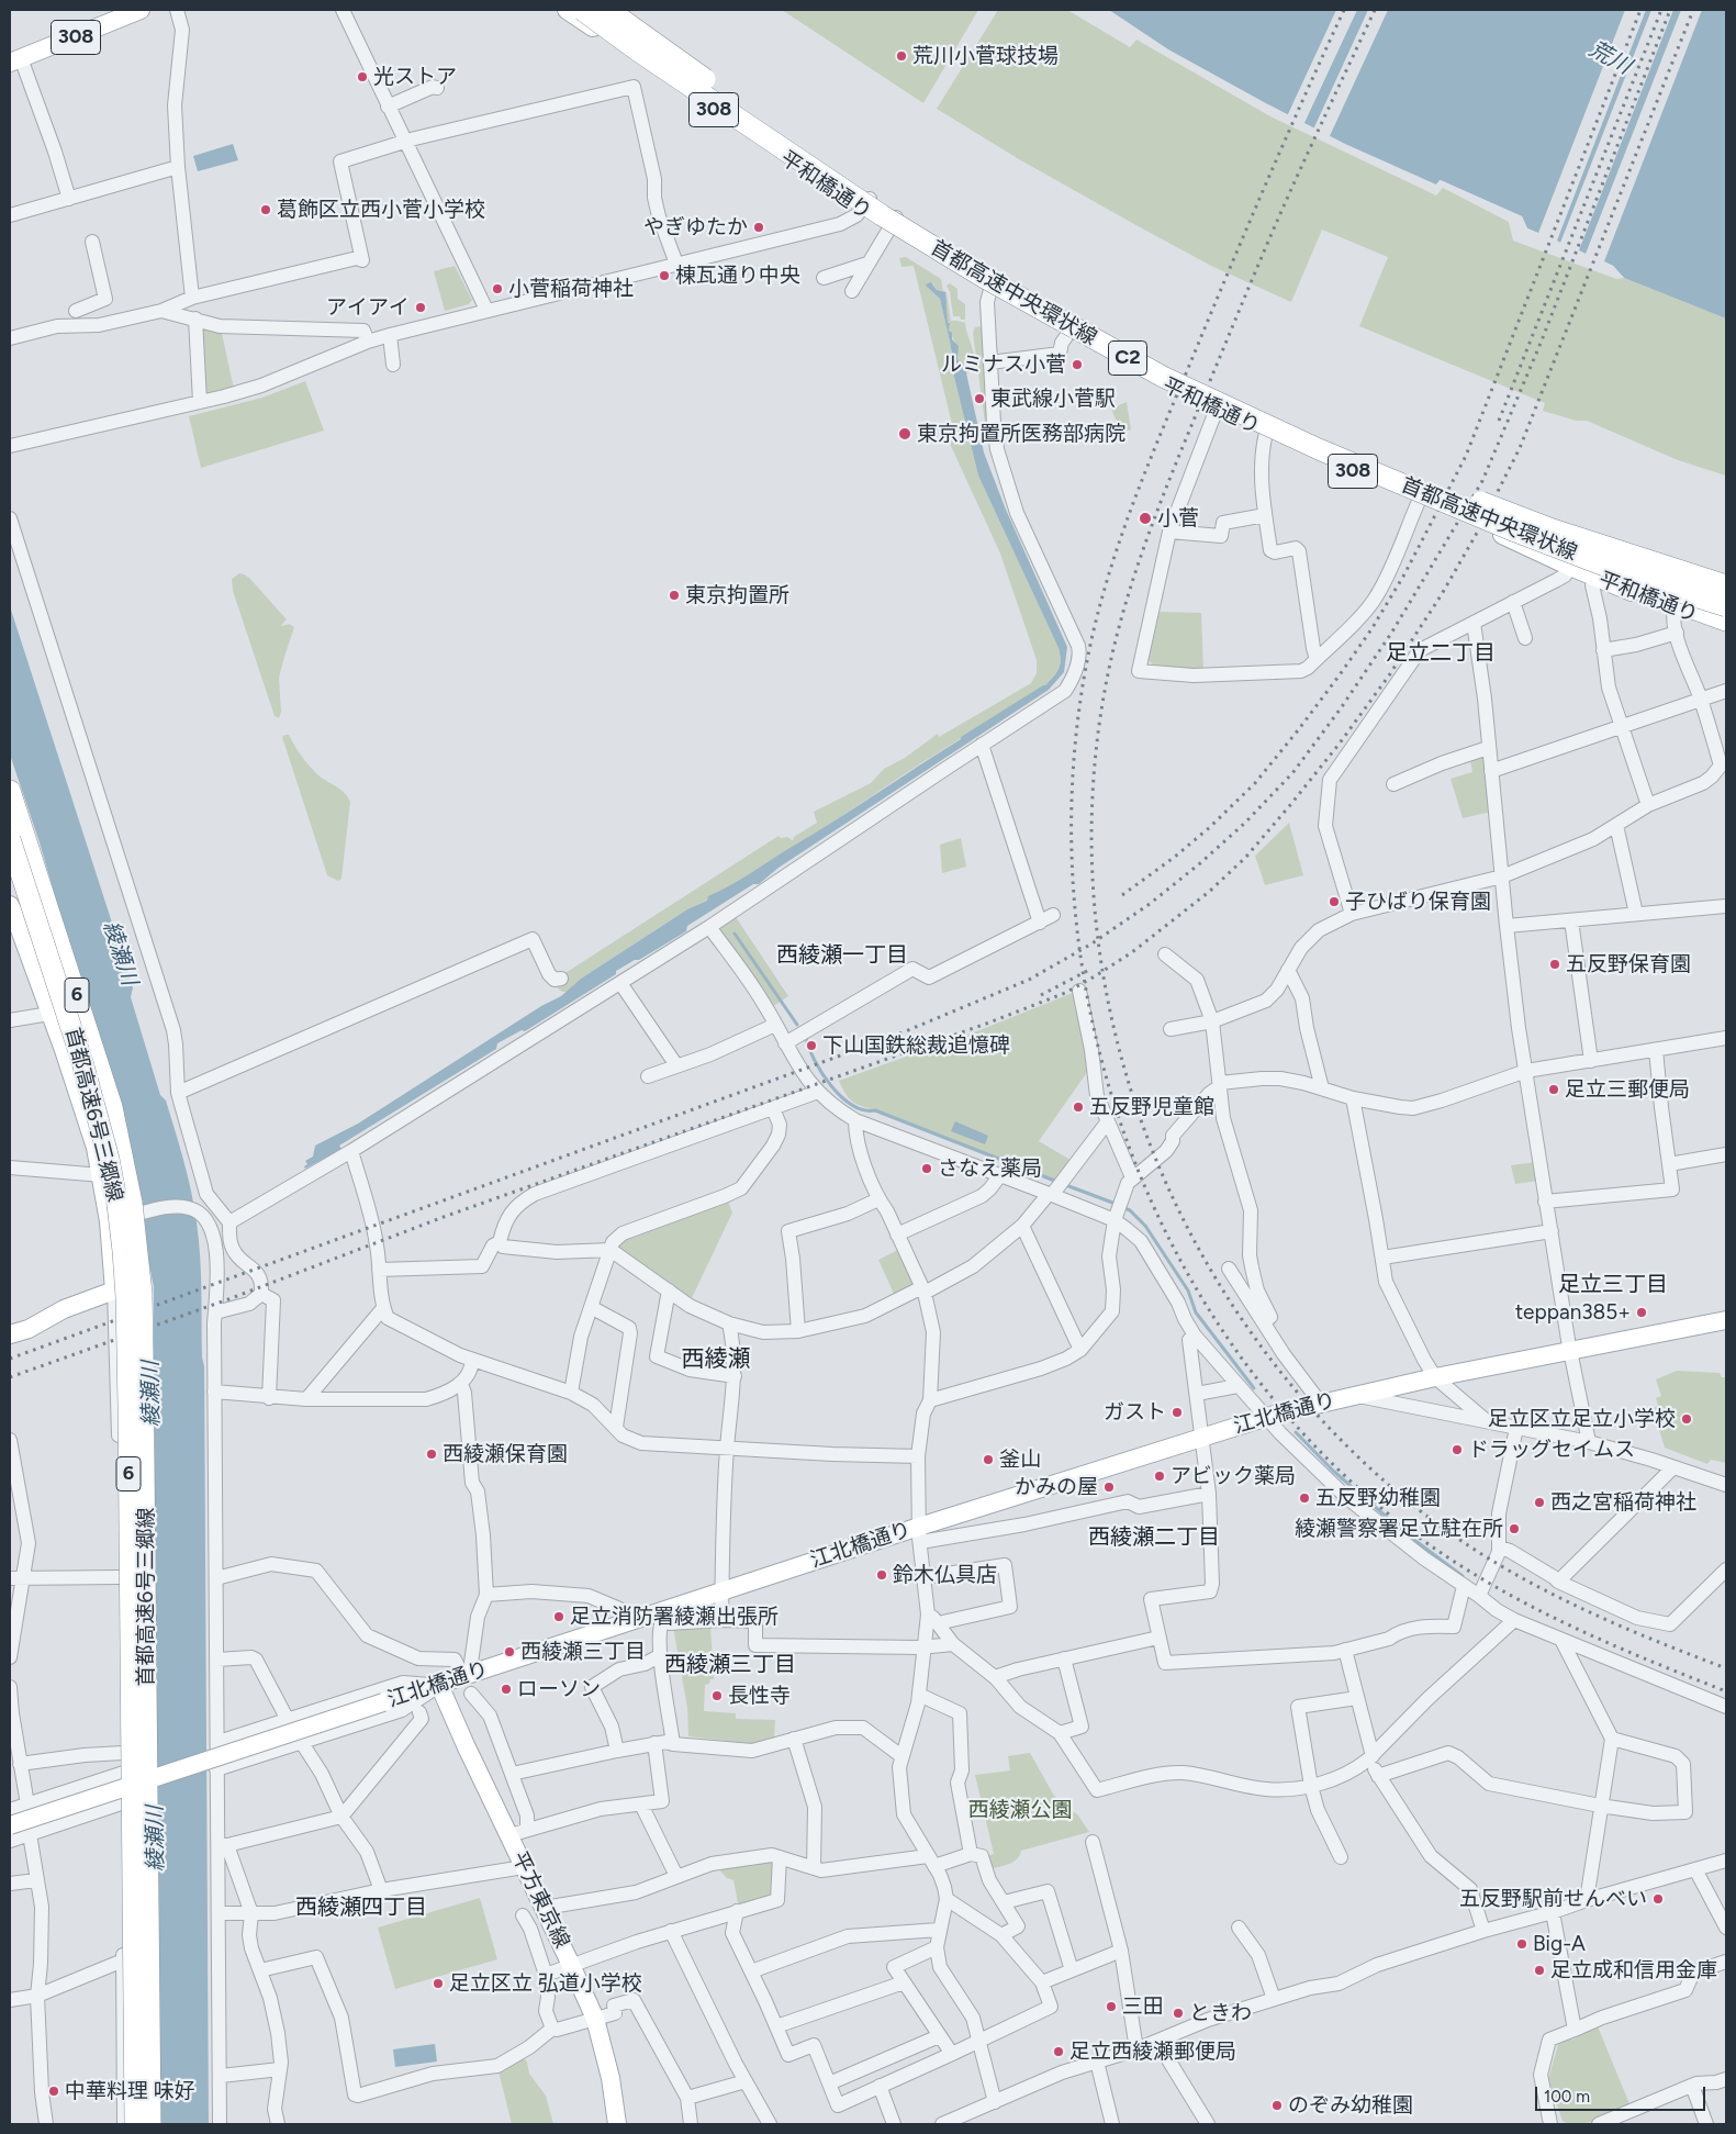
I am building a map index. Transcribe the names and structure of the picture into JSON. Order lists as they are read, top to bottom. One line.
{"streets":{"highway":["首都高速中央環状線","C2","6","首都高速6号三郷線"],"main road":["308","平和橋通り","江北橋通り","平方東京線"]},"crossings":[["江北橋通り","平方東京線"]],"districts":["足立二丁目","西綾瀬一丁目","足立三丁目","西綾瀬","西綾瀬二丁目","西綾瀬三丁目","西綾瀬四丁目"],"water":["荒川","綾瀬川"],"parks":["西綾瀬公園"],"places":["荒川小菅球技場","光ストア","葛飾区立西小菅小学校","やぎゆたか","棟瓦通り中央","小菅稲荷神社","アイアイ","ルミナス小菅","東武線小菅駅","東京拘置所医務部病院","小菅","東京拘置所","子ひばり保育園","五反野保育園","下山国鉄総裁追憶碑","足立三郵便局","五反野児童館","さなえ薬局","teppan385+","ガスト","足立区立足立小学校","ドラッグセイムス","西綾瀬保育園","釜山","アビック薬局","かみの屋","五反野幼稚園","西之宮稲荷神社","綾瀬警察署足立駐在所","鈴木仏具店","足立消防署綾瀬出張所","西綾瀬三丁目","ローソン","長性寺","五反野駅前せんべい","Big-A","足立成和信用金庫","足立区立 弘道小学校","三田","ときわ","足立西綾瀬郵便局","中華料理 味好","のぞみ幼稚園"],"scale_bar":"100 m"}
